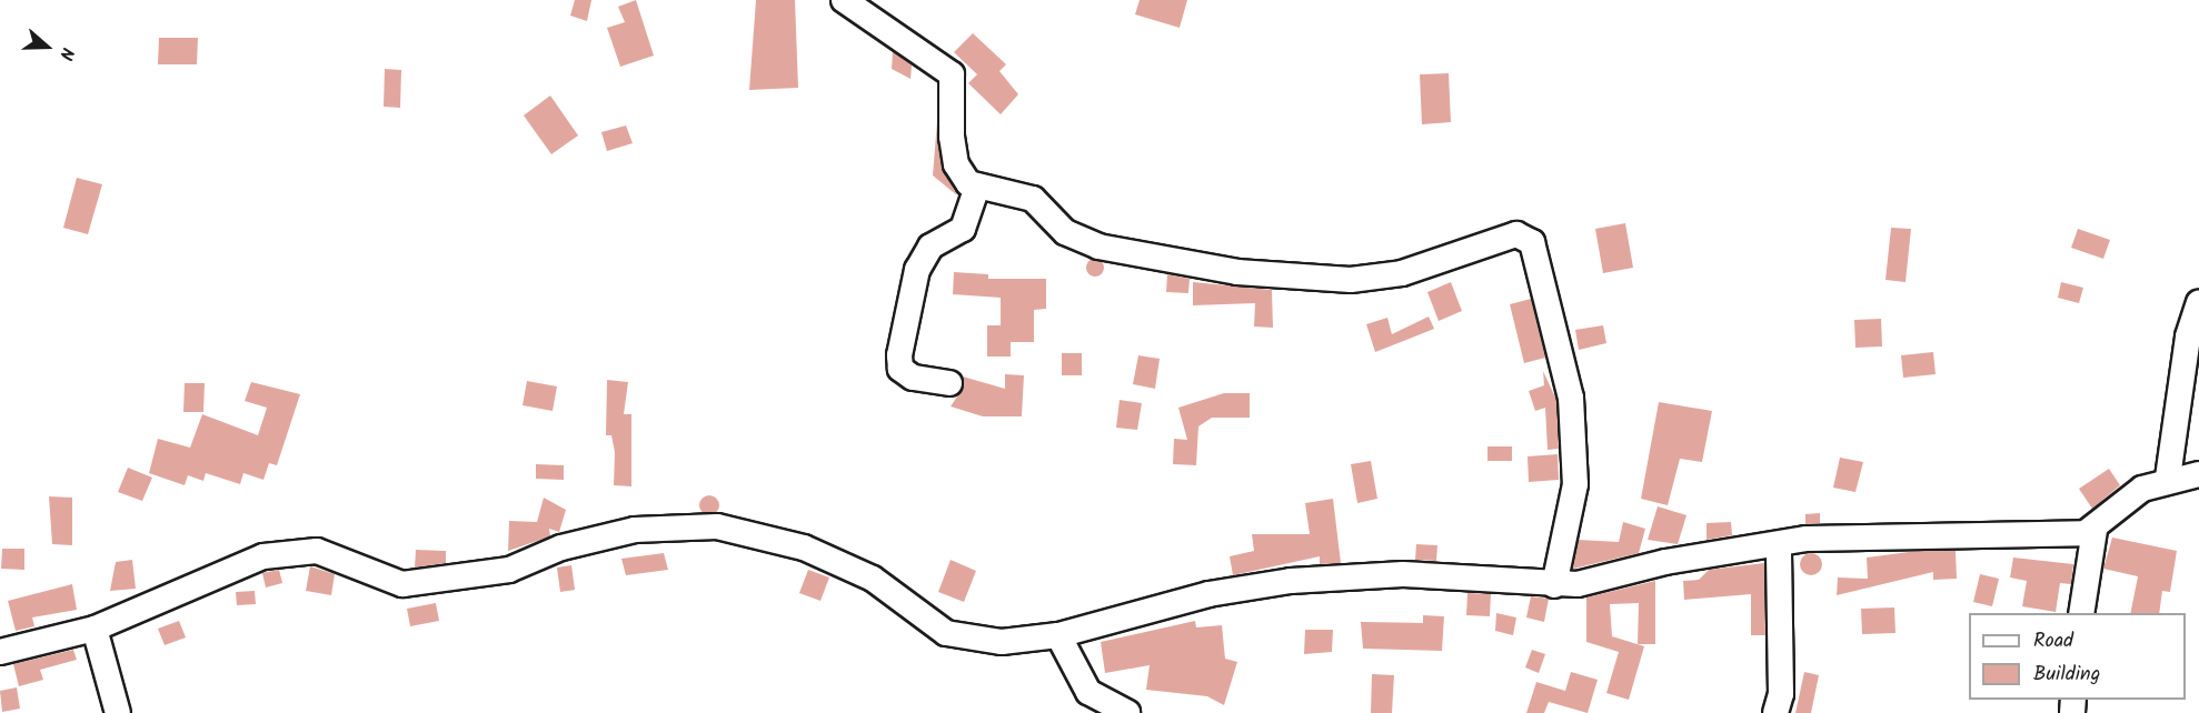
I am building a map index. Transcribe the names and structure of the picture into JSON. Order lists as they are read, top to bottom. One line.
{"legend":["Road","Building"],"north":"right"}
